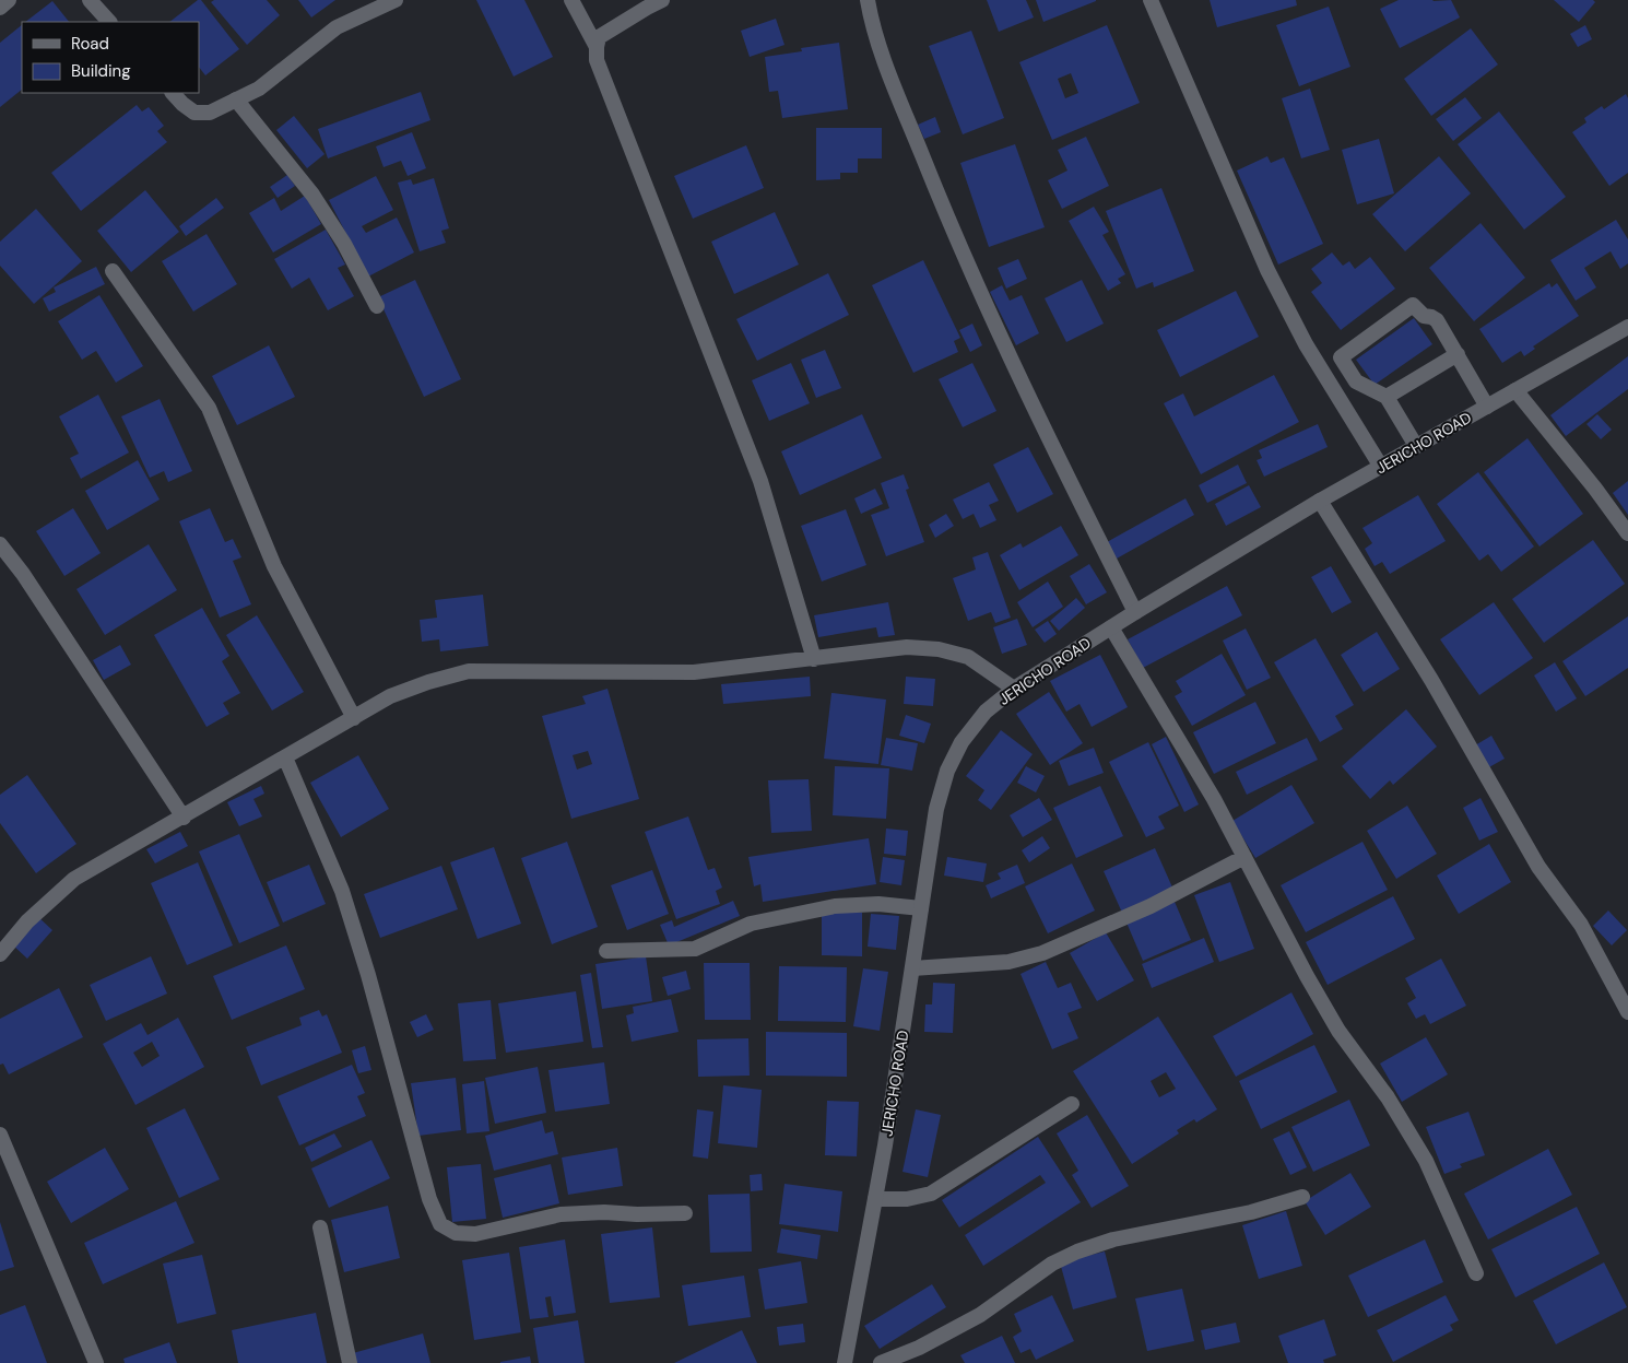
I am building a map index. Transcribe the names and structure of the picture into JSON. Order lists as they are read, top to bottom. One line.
{"streets":{"street":["JERICHO ROAD"]},"legend":["Road","Building"]}
